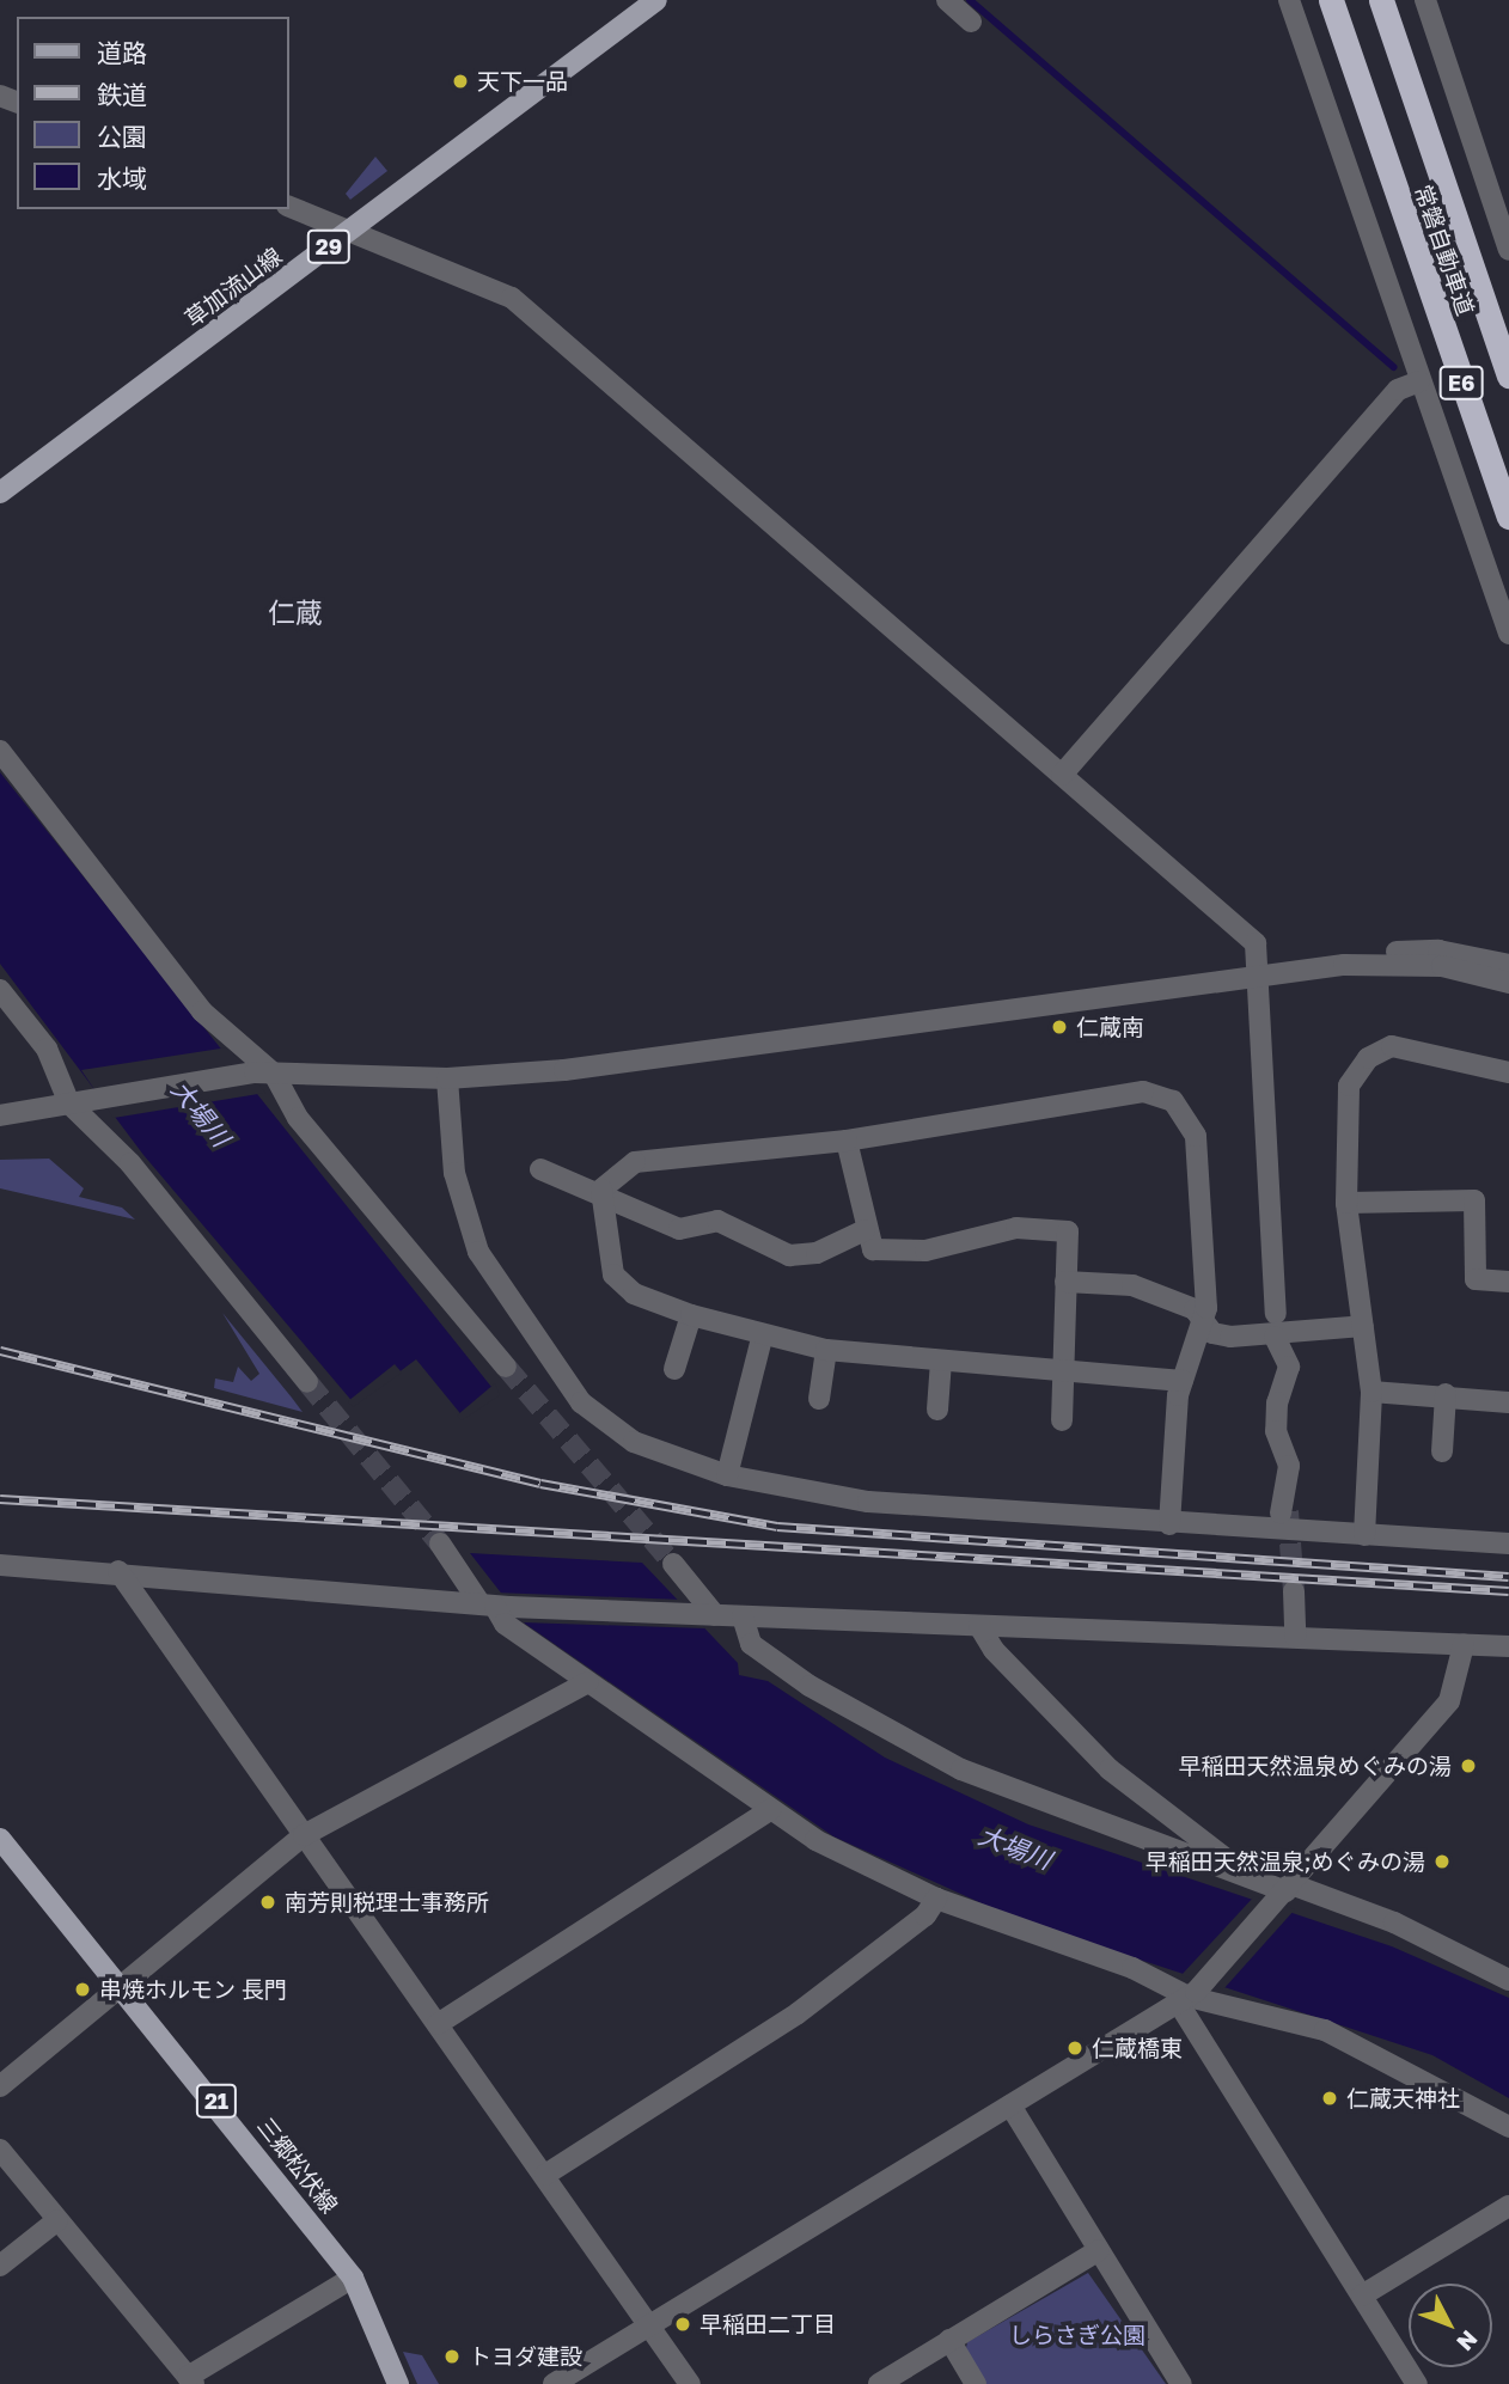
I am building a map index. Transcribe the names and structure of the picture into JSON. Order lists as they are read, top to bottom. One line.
{"streets":{"highway":["常磐自動車道","E6"],"main road":["29","草加流山線","21","三郷松伏線"]},"districts":["仁蔵"],"water":["大場川"],"parks":["しらさぎ公園"],"places":["天下一品","仁蔵南","早稲田天然温泉めぐみの湯","早稲田天然温泉;めぐみの湯","南芳則税理士事務所","串焼ホルモン 長門","仁蔵橋東","仁蔵天神社","早稲田二丁目","トヨダ建設"],"legend":["道路","鉄道","公園","水域"],"north":"bottom right"}
